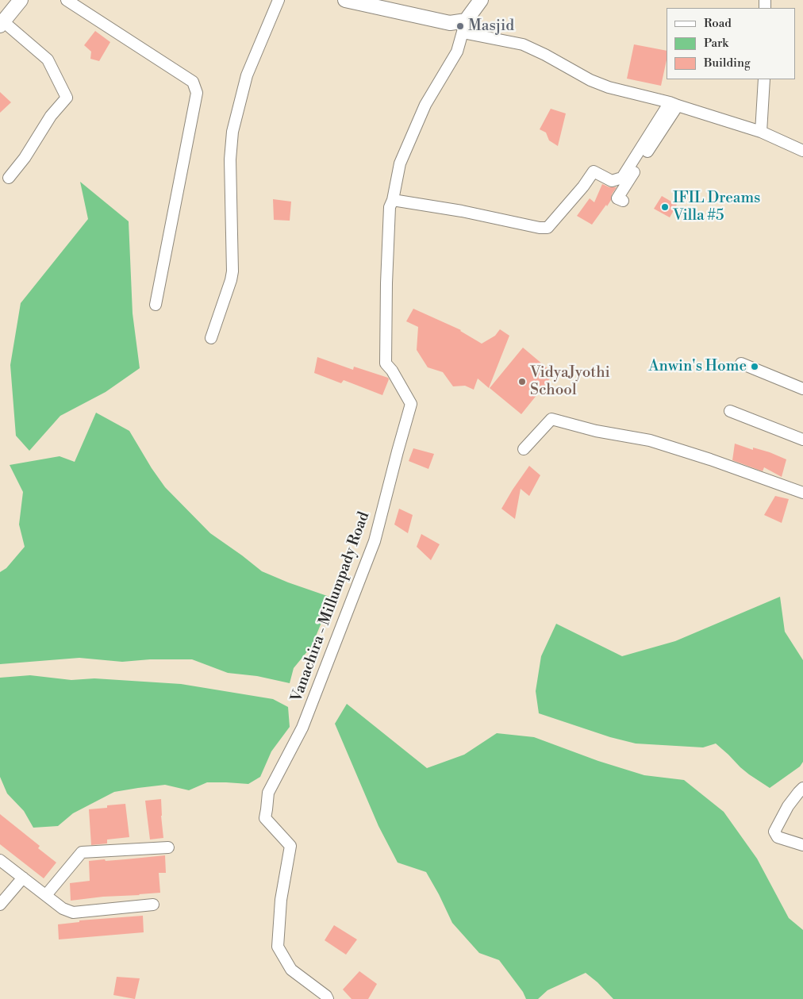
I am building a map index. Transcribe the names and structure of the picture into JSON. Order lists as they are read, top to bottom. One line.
{"streets":{"street":["Vanachira - Millumpady Road"]},"places":["Masjid","IFIL Dreams Villa #5","Anwin's Home","VidyaJyothi School"],"legend":["Road","Park","Building"]}
